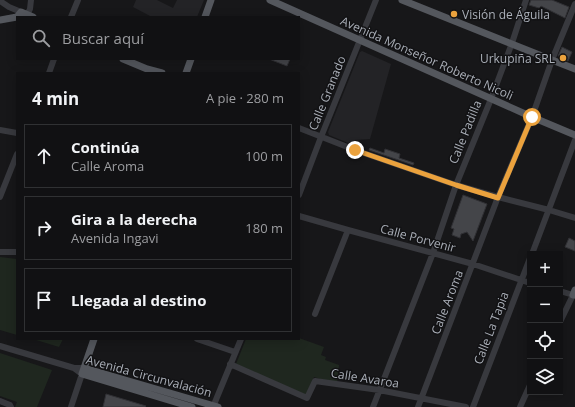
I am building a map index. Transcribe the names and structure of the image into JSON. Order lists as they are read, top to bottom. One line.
{"streets":{"main road":["Avenida Monseñor Roberto Nicoli","Avenida Circunvalación"],"street":["Calle Granado","Calle Padilla","Calle Porvenir","Calle Aroma","Calle La Tapia","Calle Avaroa"]},"crossings":[["Avenida Monseñor Roberto Nicoli","Calle Granado"],["Avenida Monseñor Roberto Nicoli","Calle Padilla"],["Avenida Monseñor Roberto Nicoli","Calle Aroma"],["Calle Padilla","Calle Porvenir"],["Calle Padilla","Calle Avaroa"],["Calle Porvenir","Calle Aroma"],["Calle Porvenir","Calle La Tapia"],["Calle Aroma","Calle Avaroa"]],"places":["Visión de Águila","Urkupiña SRL"],"page":{"search":"Buscar aquí","heading":["4 min","A pie · 280 m"],"list":[["Continúa","Calle Aroma","100 m"],["Gira a la derecha","Avenida Ingavi","180 m"],"Llegada al destino"],"map_buttons":["+","−"]}}
